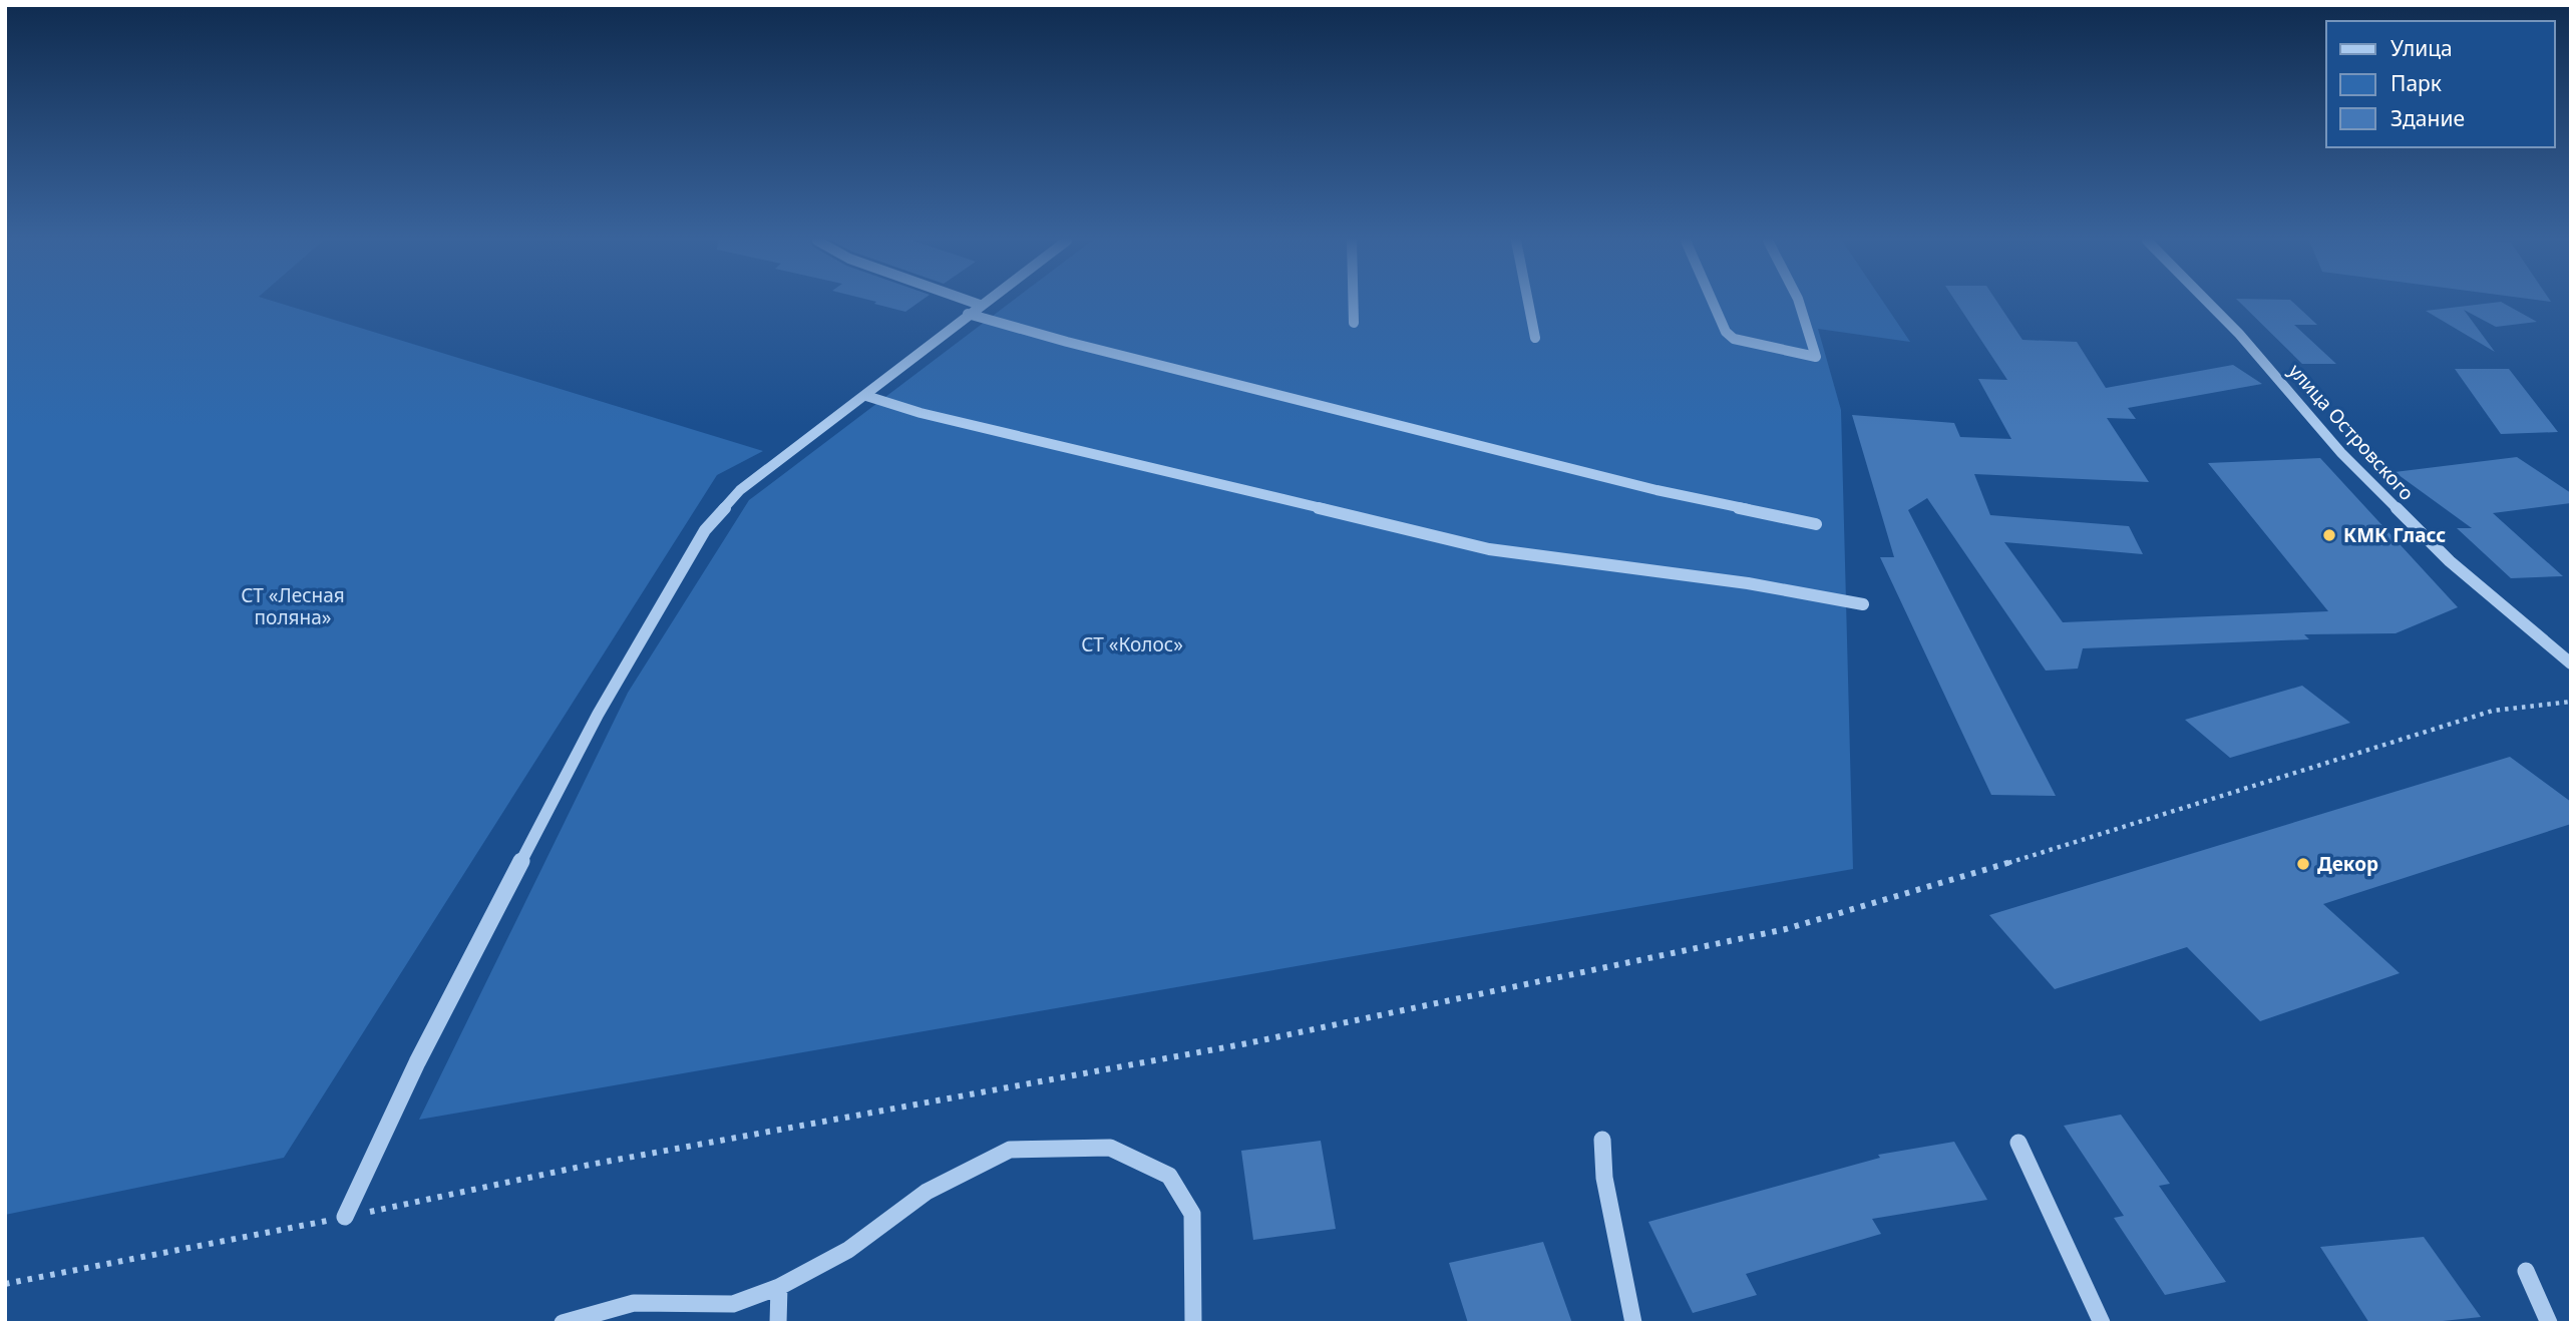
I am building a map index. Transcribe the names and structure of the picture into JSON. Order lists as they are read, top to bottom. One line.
{"streets":{"street":["улица Островского"]},"parks":["СТ «Лесная поляна»","СТ «Колос»"],"places":["КМК Гласс","Декор"],"legend":["Улица","Парк","Здание"]}
